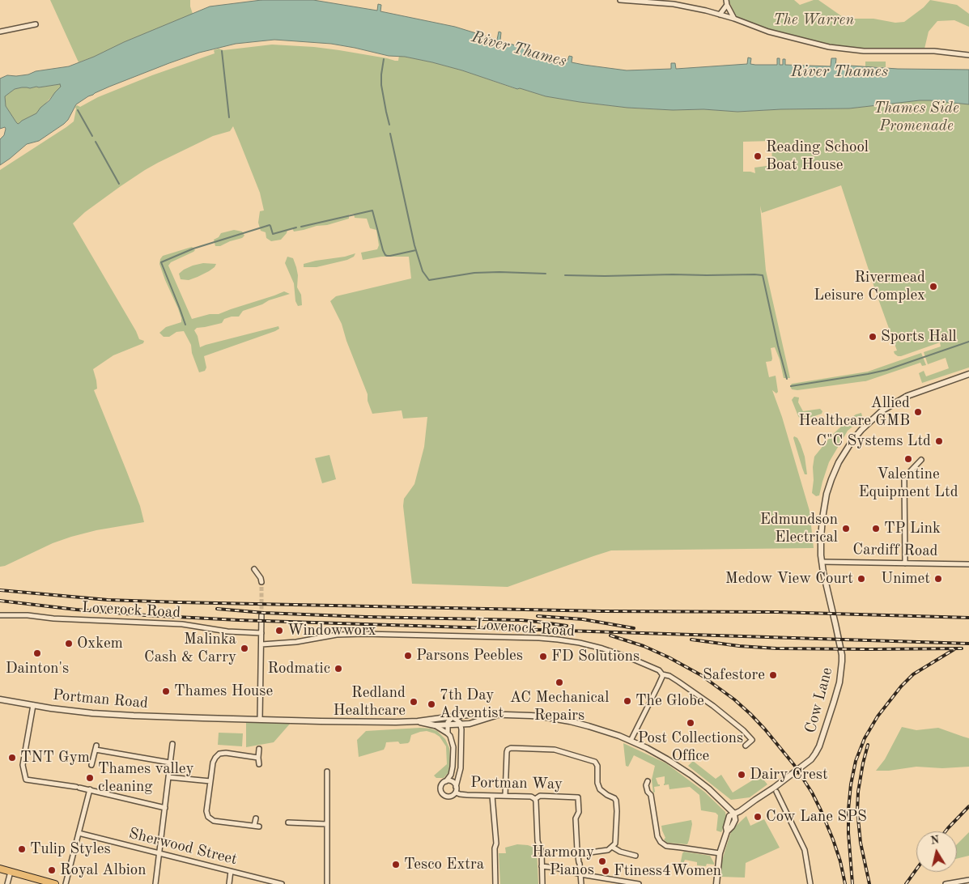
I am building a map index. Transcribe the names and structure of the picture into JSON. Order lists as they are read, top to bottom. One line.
{"streets":{"street":["Cardiff Road","Loverock Road","Portman Road","Cow Lane","Portman Way","Sherwood Street"]},"crossings":[["Cardiff Road","Cow Lane"],["Portman Road","Cow Lane"],["Portman Road","Portman Way"]],"water":["River Thames"],"parks":["The Warren","Thames Side Promenade"],"places":["Reading School Boat House","Rivermead Leisure Complex","Sports Hall","Allied Healthcare GMB","C\"C Systems Ltd","Valentine Equipment Ltd","Edmundson Electrical","TP Link","Medow View Court","Unimet","Windowworx","Oxkem","Malinka Cash & Carry","Dainton's","Parsons Peebles","FD Solutions","Rodmatic","Safestore","AC Mechanical Repairs","Thames House","The Globe","Redland Healthcare","7th Day Adventist","Post Collections Office","TNT Gym","Dairy Crest","Thames valley cleaning","Cow Lane SPS","Tulip Styles","Harmony Pianos","Tesco Extra","Royal Albion","Ftiness4Women"],"north":"top"}
